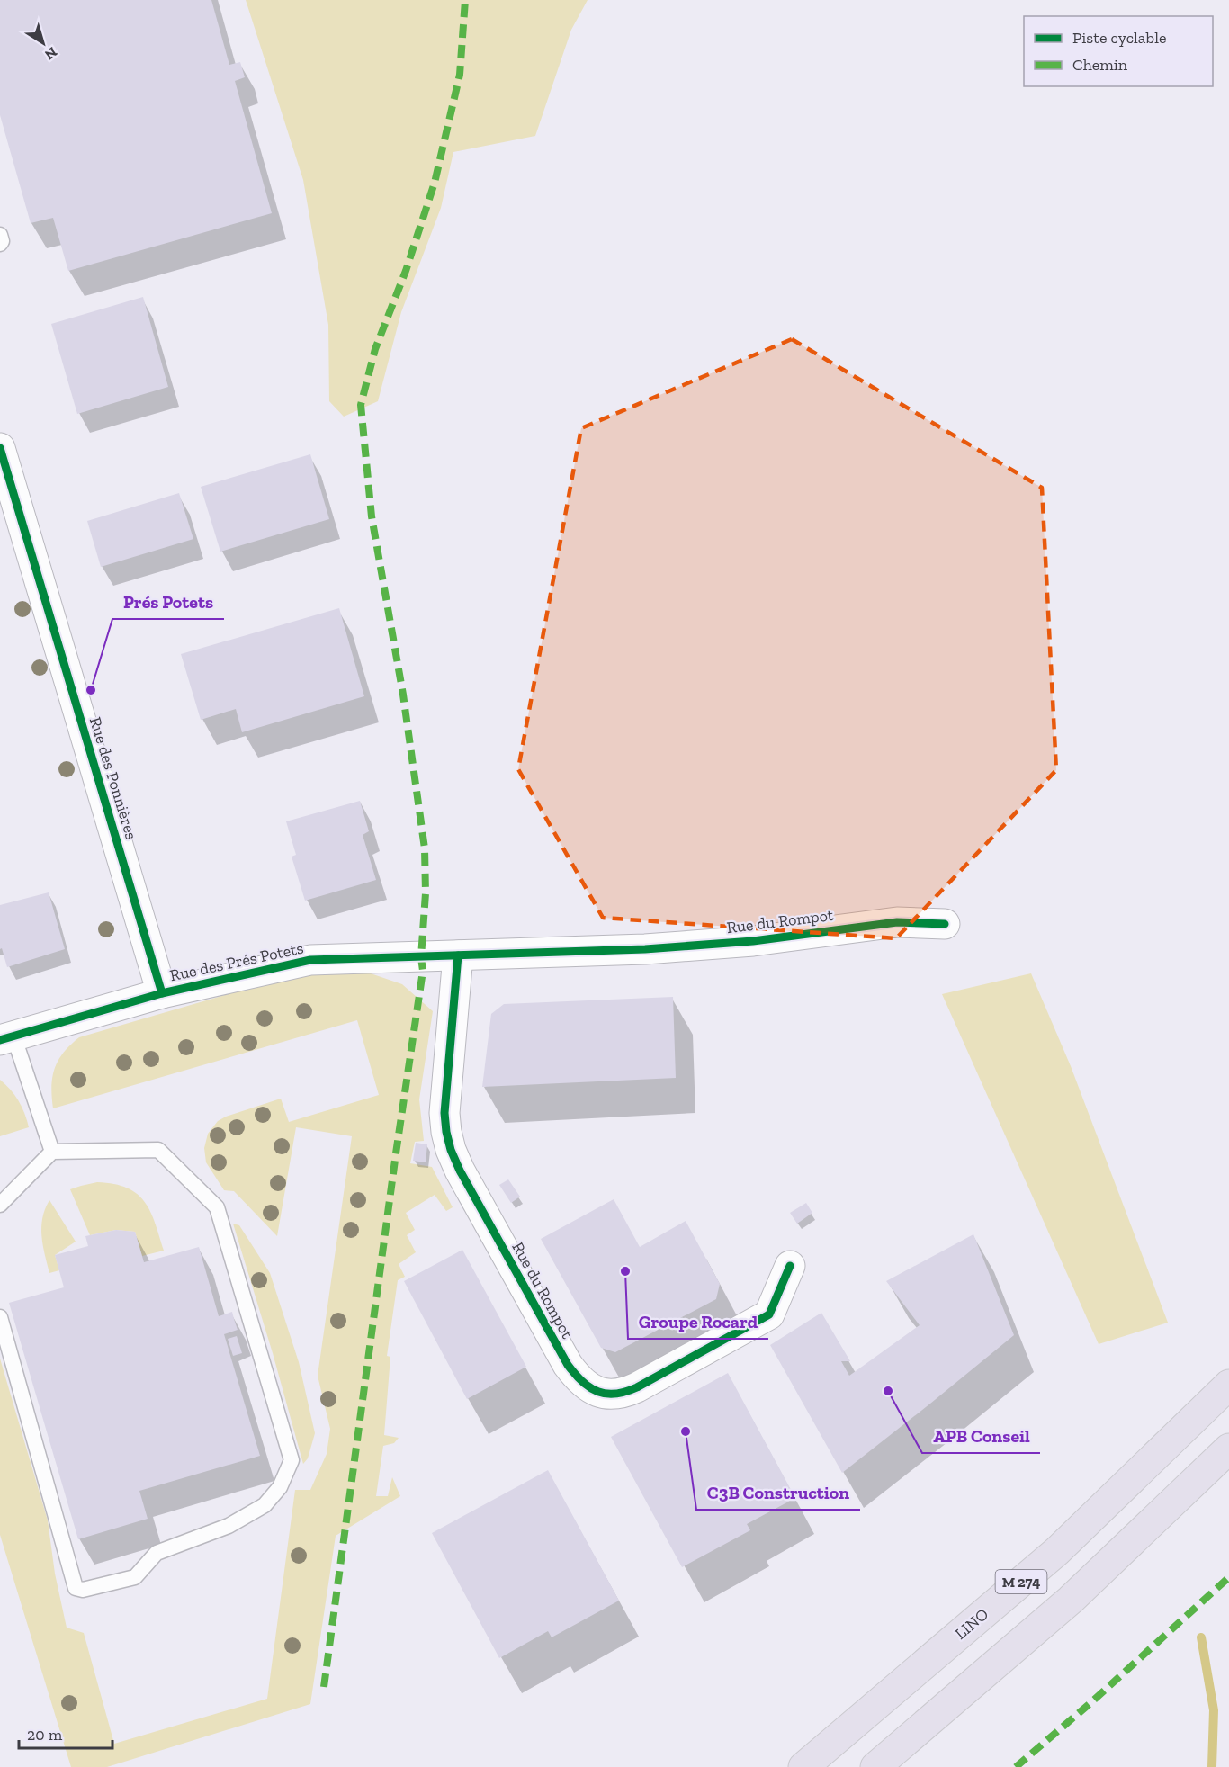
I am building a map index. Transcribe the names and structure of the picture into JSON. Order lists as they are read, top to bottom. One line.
{"streets":{"highway":["M 274","LINO"],"street":["Rue des Ponnières","Rue du Rompot","Rue des Prés Potets"]},"crossings":[["Rue des Ponnières","Rue des Prés Potets"],["Rue du Rompot","Rue des Prés Potets"]],"places":["Prés Potets","Groupe Rocard","APB Conseil","C3B Construction"],"legend":["Piste cyclable","Chemin"],"scale_bar":"20 m","north":"bottom right"}
